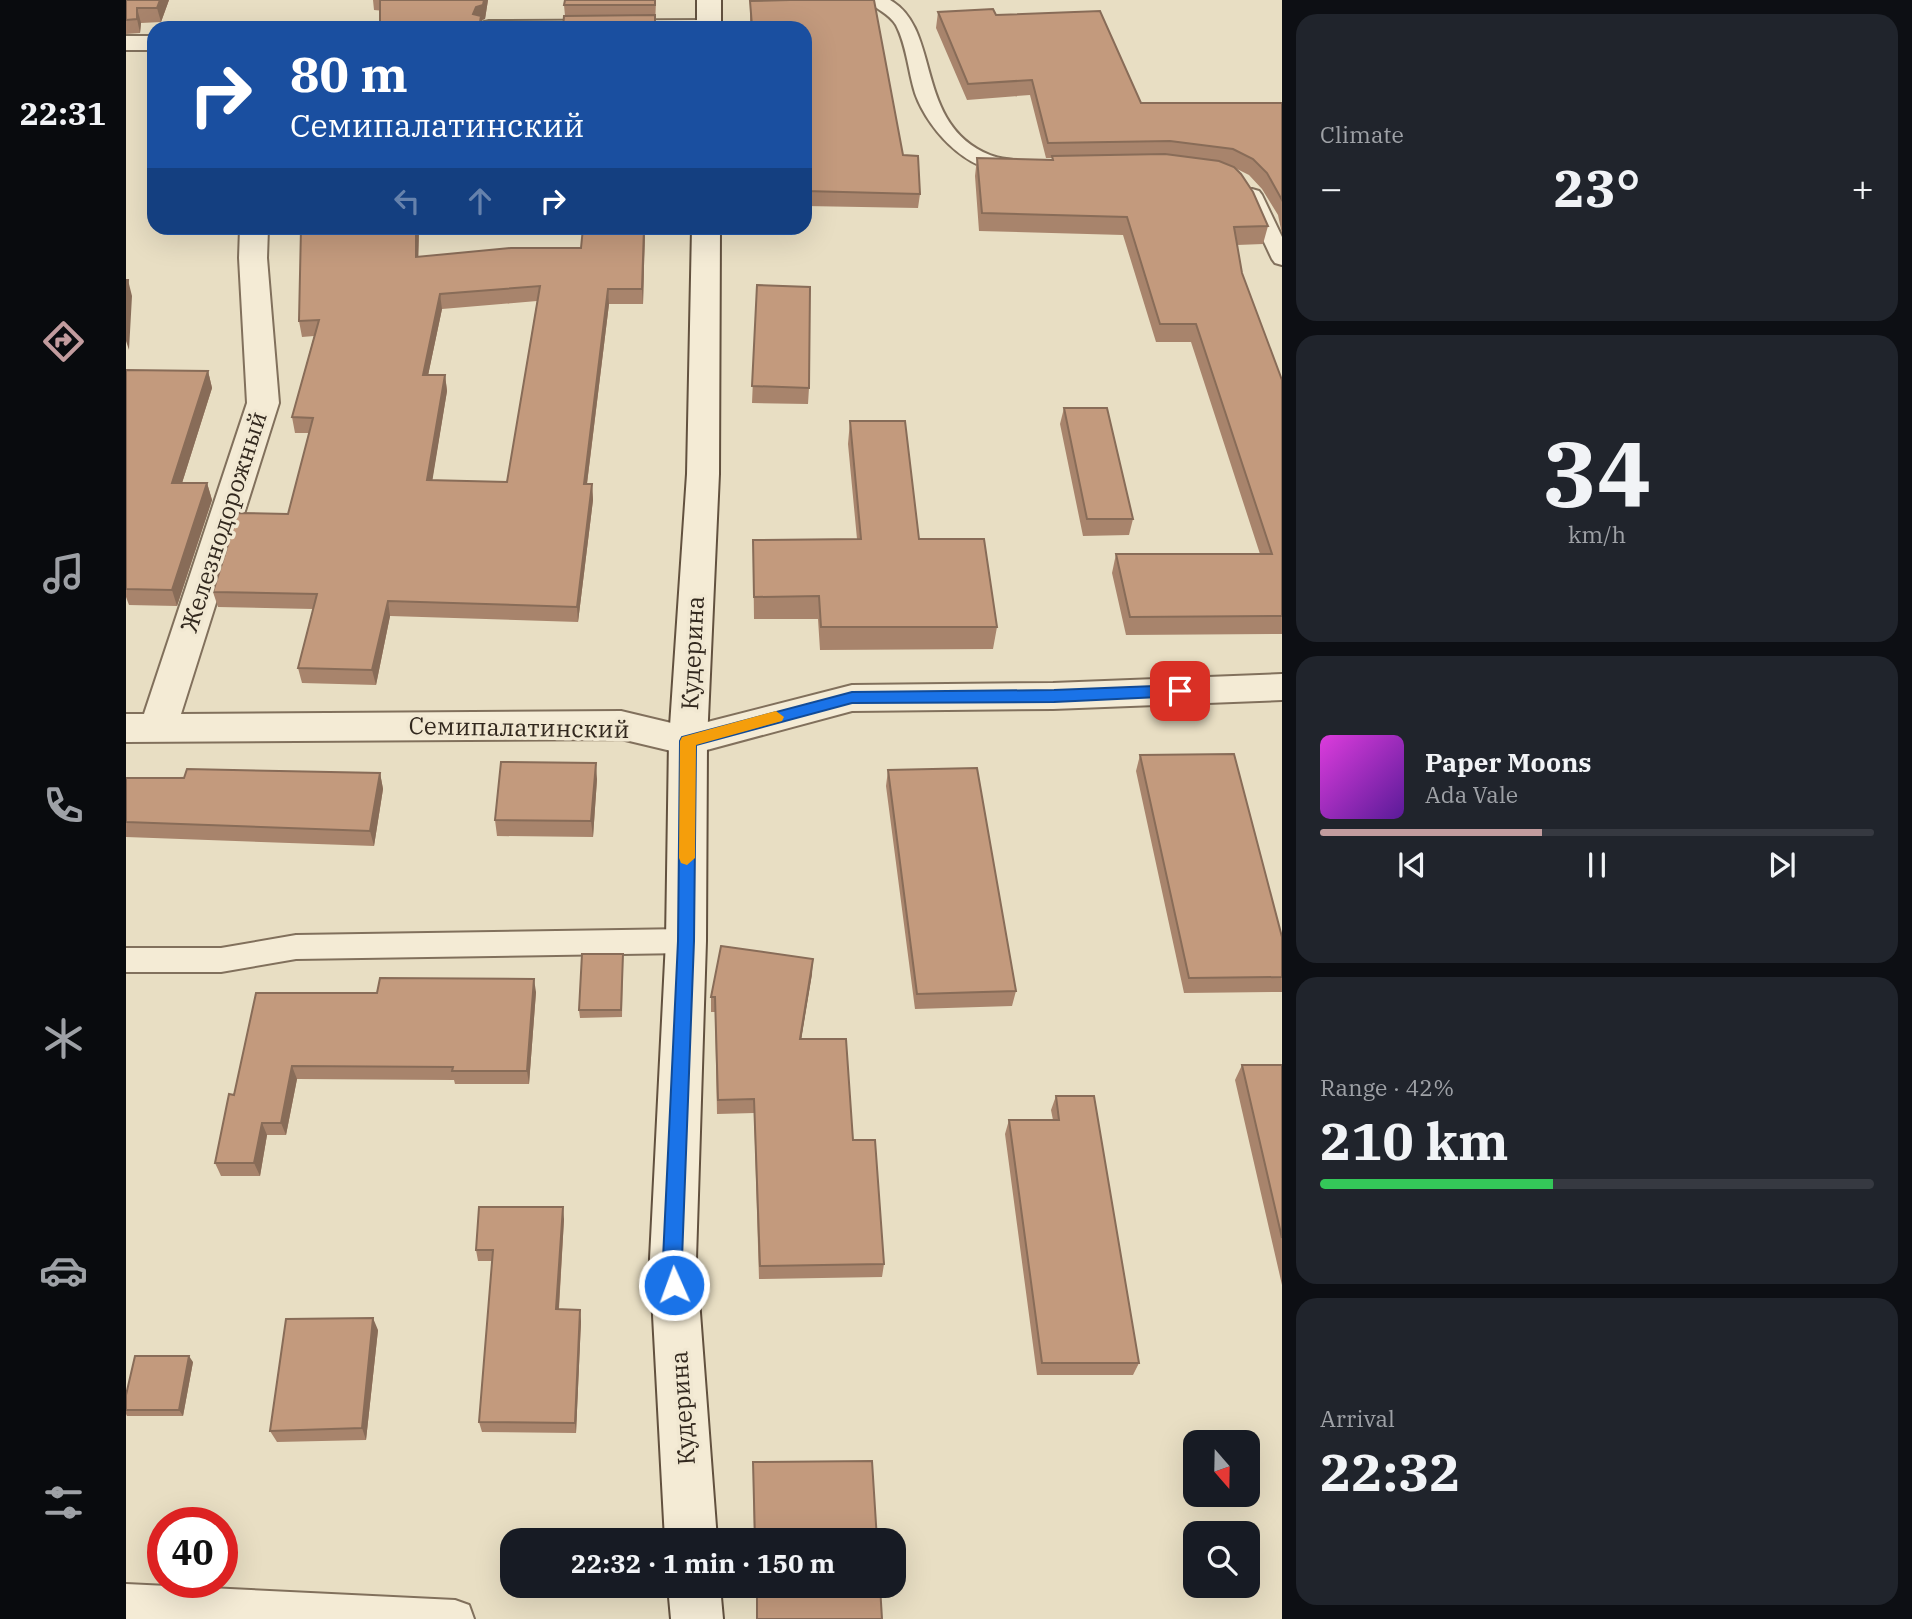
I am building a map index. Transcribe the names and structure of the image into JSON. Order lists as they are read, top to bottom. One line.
{"streets":{"street":["Железнодорожный","Кудерина","Семипалатинский"]},"crossings":[["Железнодорожный","Семипалатинский"],["Кудерина","Семипалатинский"]],"north":"bottom","page":{"tabs":"22:31","tile":["Climate",["34","km/h"],["Range · 42%","210 km"],["Arrival","22:32"]],"turn":["80 m","Семипалатинский"],"heat":["−","23°","+"],"song":["Paper Moons","Ada Vale"],"limit":"40","trip":"22:32 · 1 min · 150 m"}}
